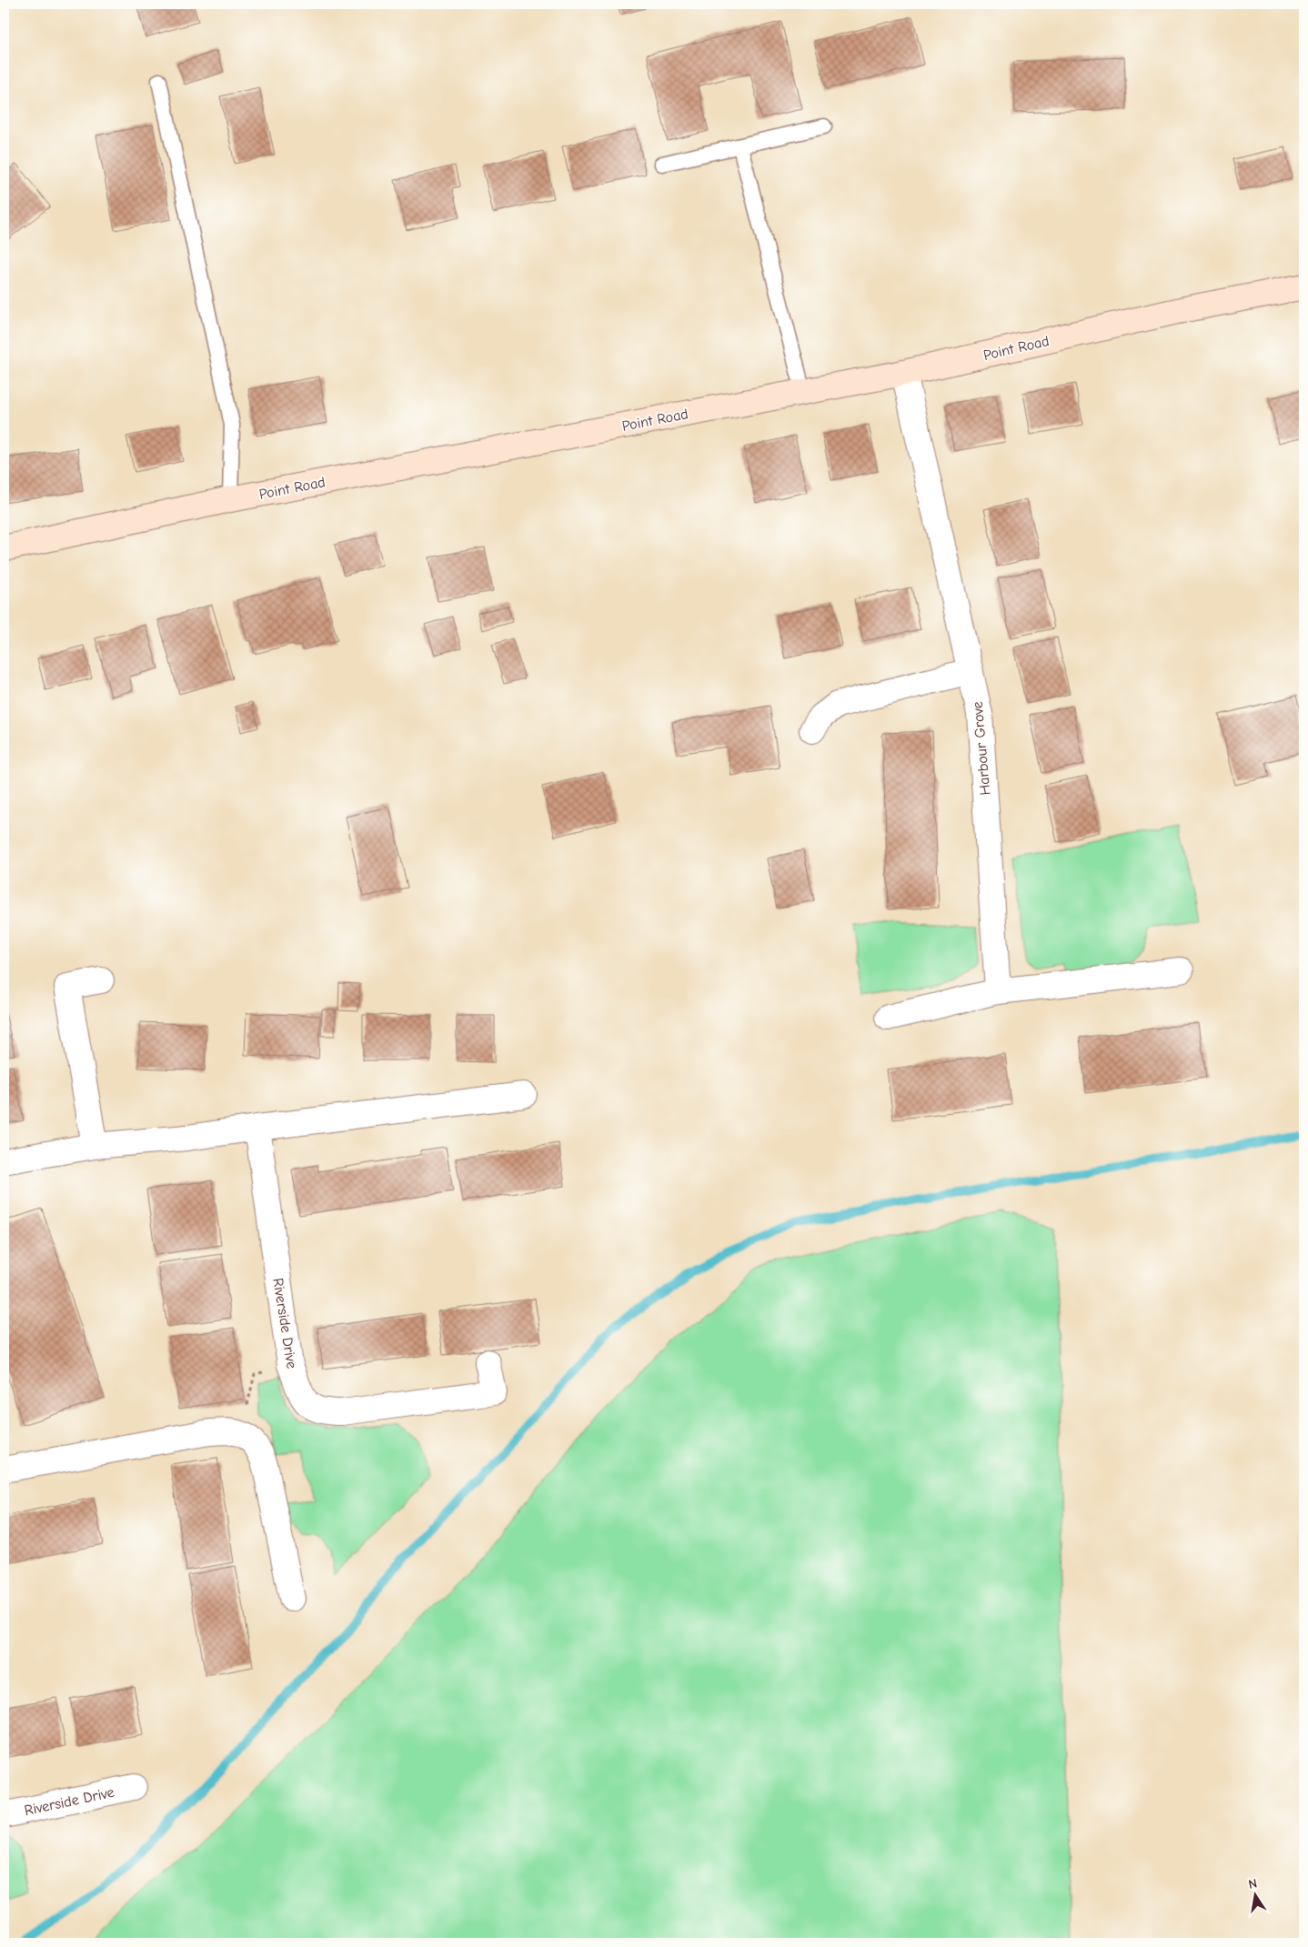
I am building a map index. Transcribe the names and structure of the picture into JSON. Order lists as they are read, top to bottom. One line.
{"streets":{"street":["Point Road","Harbour Grove","Riverside Drive"]},"crossings":[["Point Road","Harbour Grove"]],"north":"top"}
